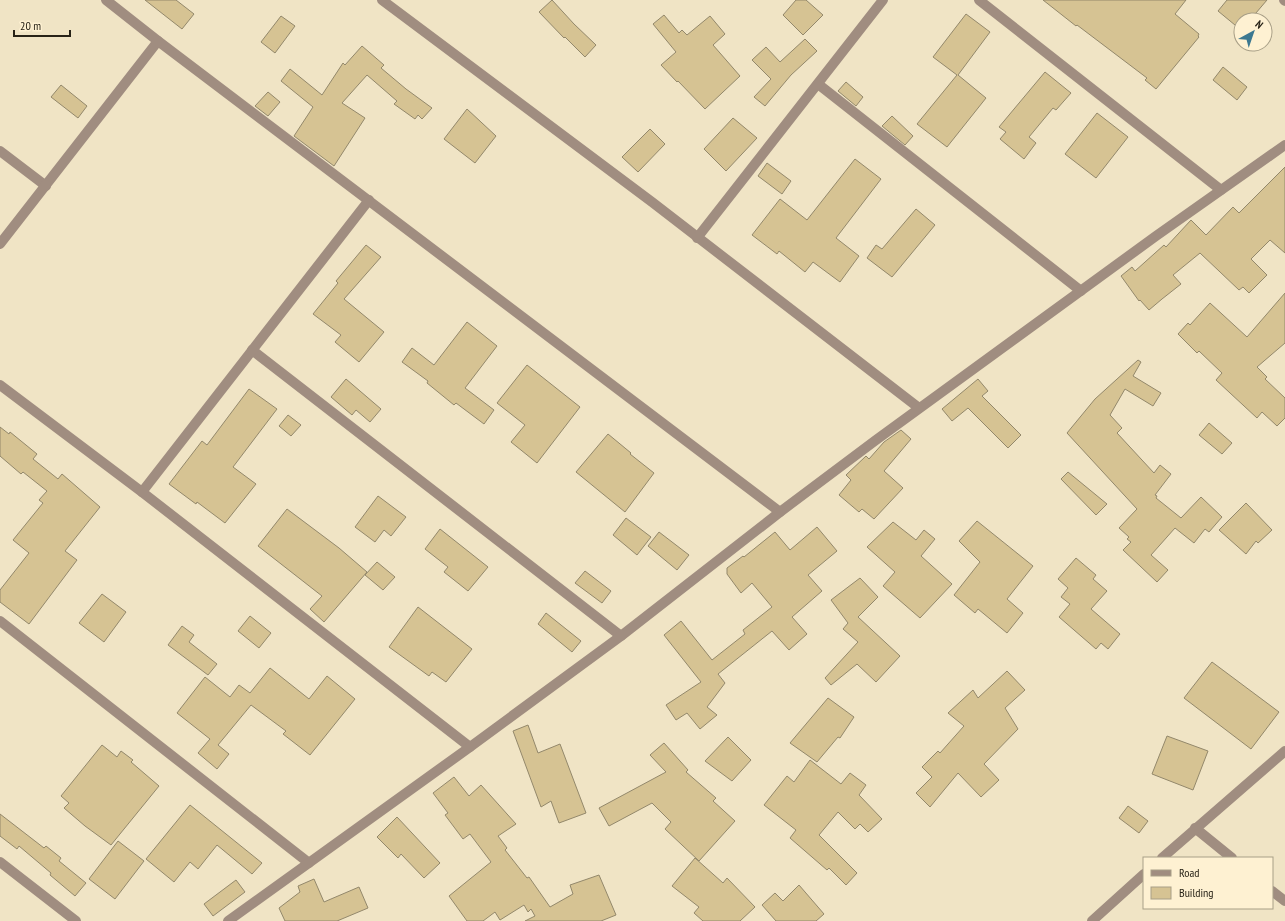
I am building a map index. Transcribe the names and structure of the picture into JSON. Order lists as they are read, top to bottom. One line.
{"legend":["Road","Building"],"scale_bar":"20 m","north":"top right"}
